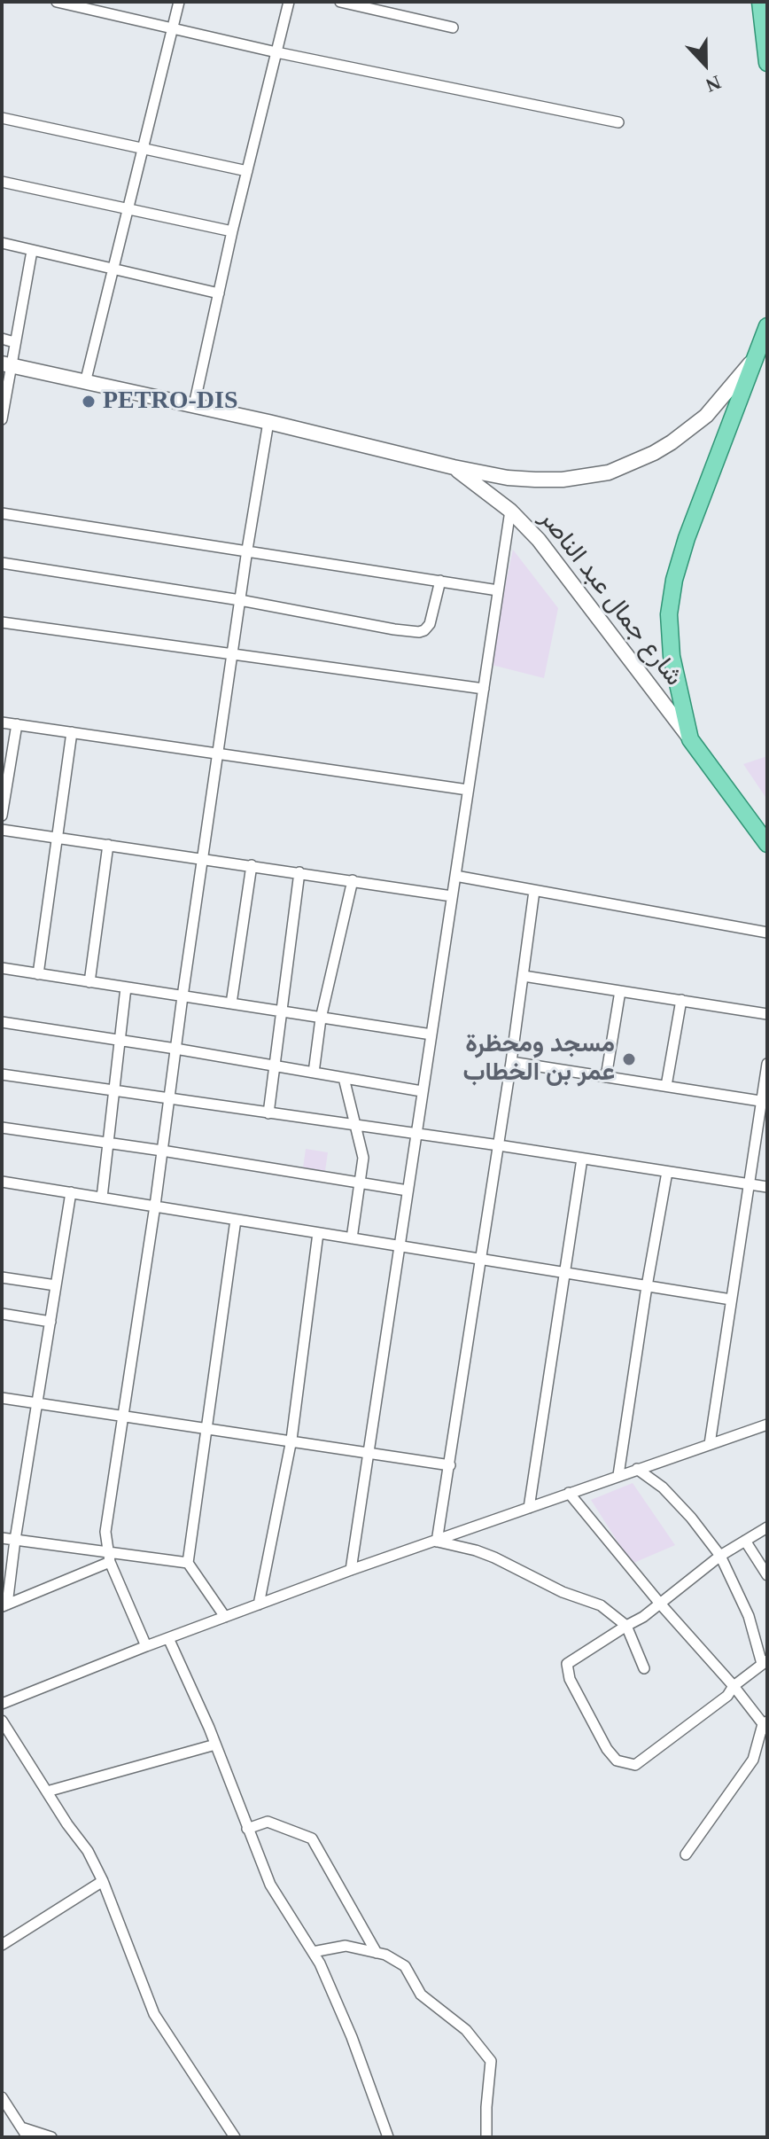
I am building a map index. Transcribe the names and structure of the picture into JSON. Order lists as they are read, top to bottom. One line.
{"streets":{"main road":["شارع جمال عبد الناصر"]},"places":["PETRO-DIS","مسجد ومحظرة عمر بن الخطاب"],"north":"bottom"}
